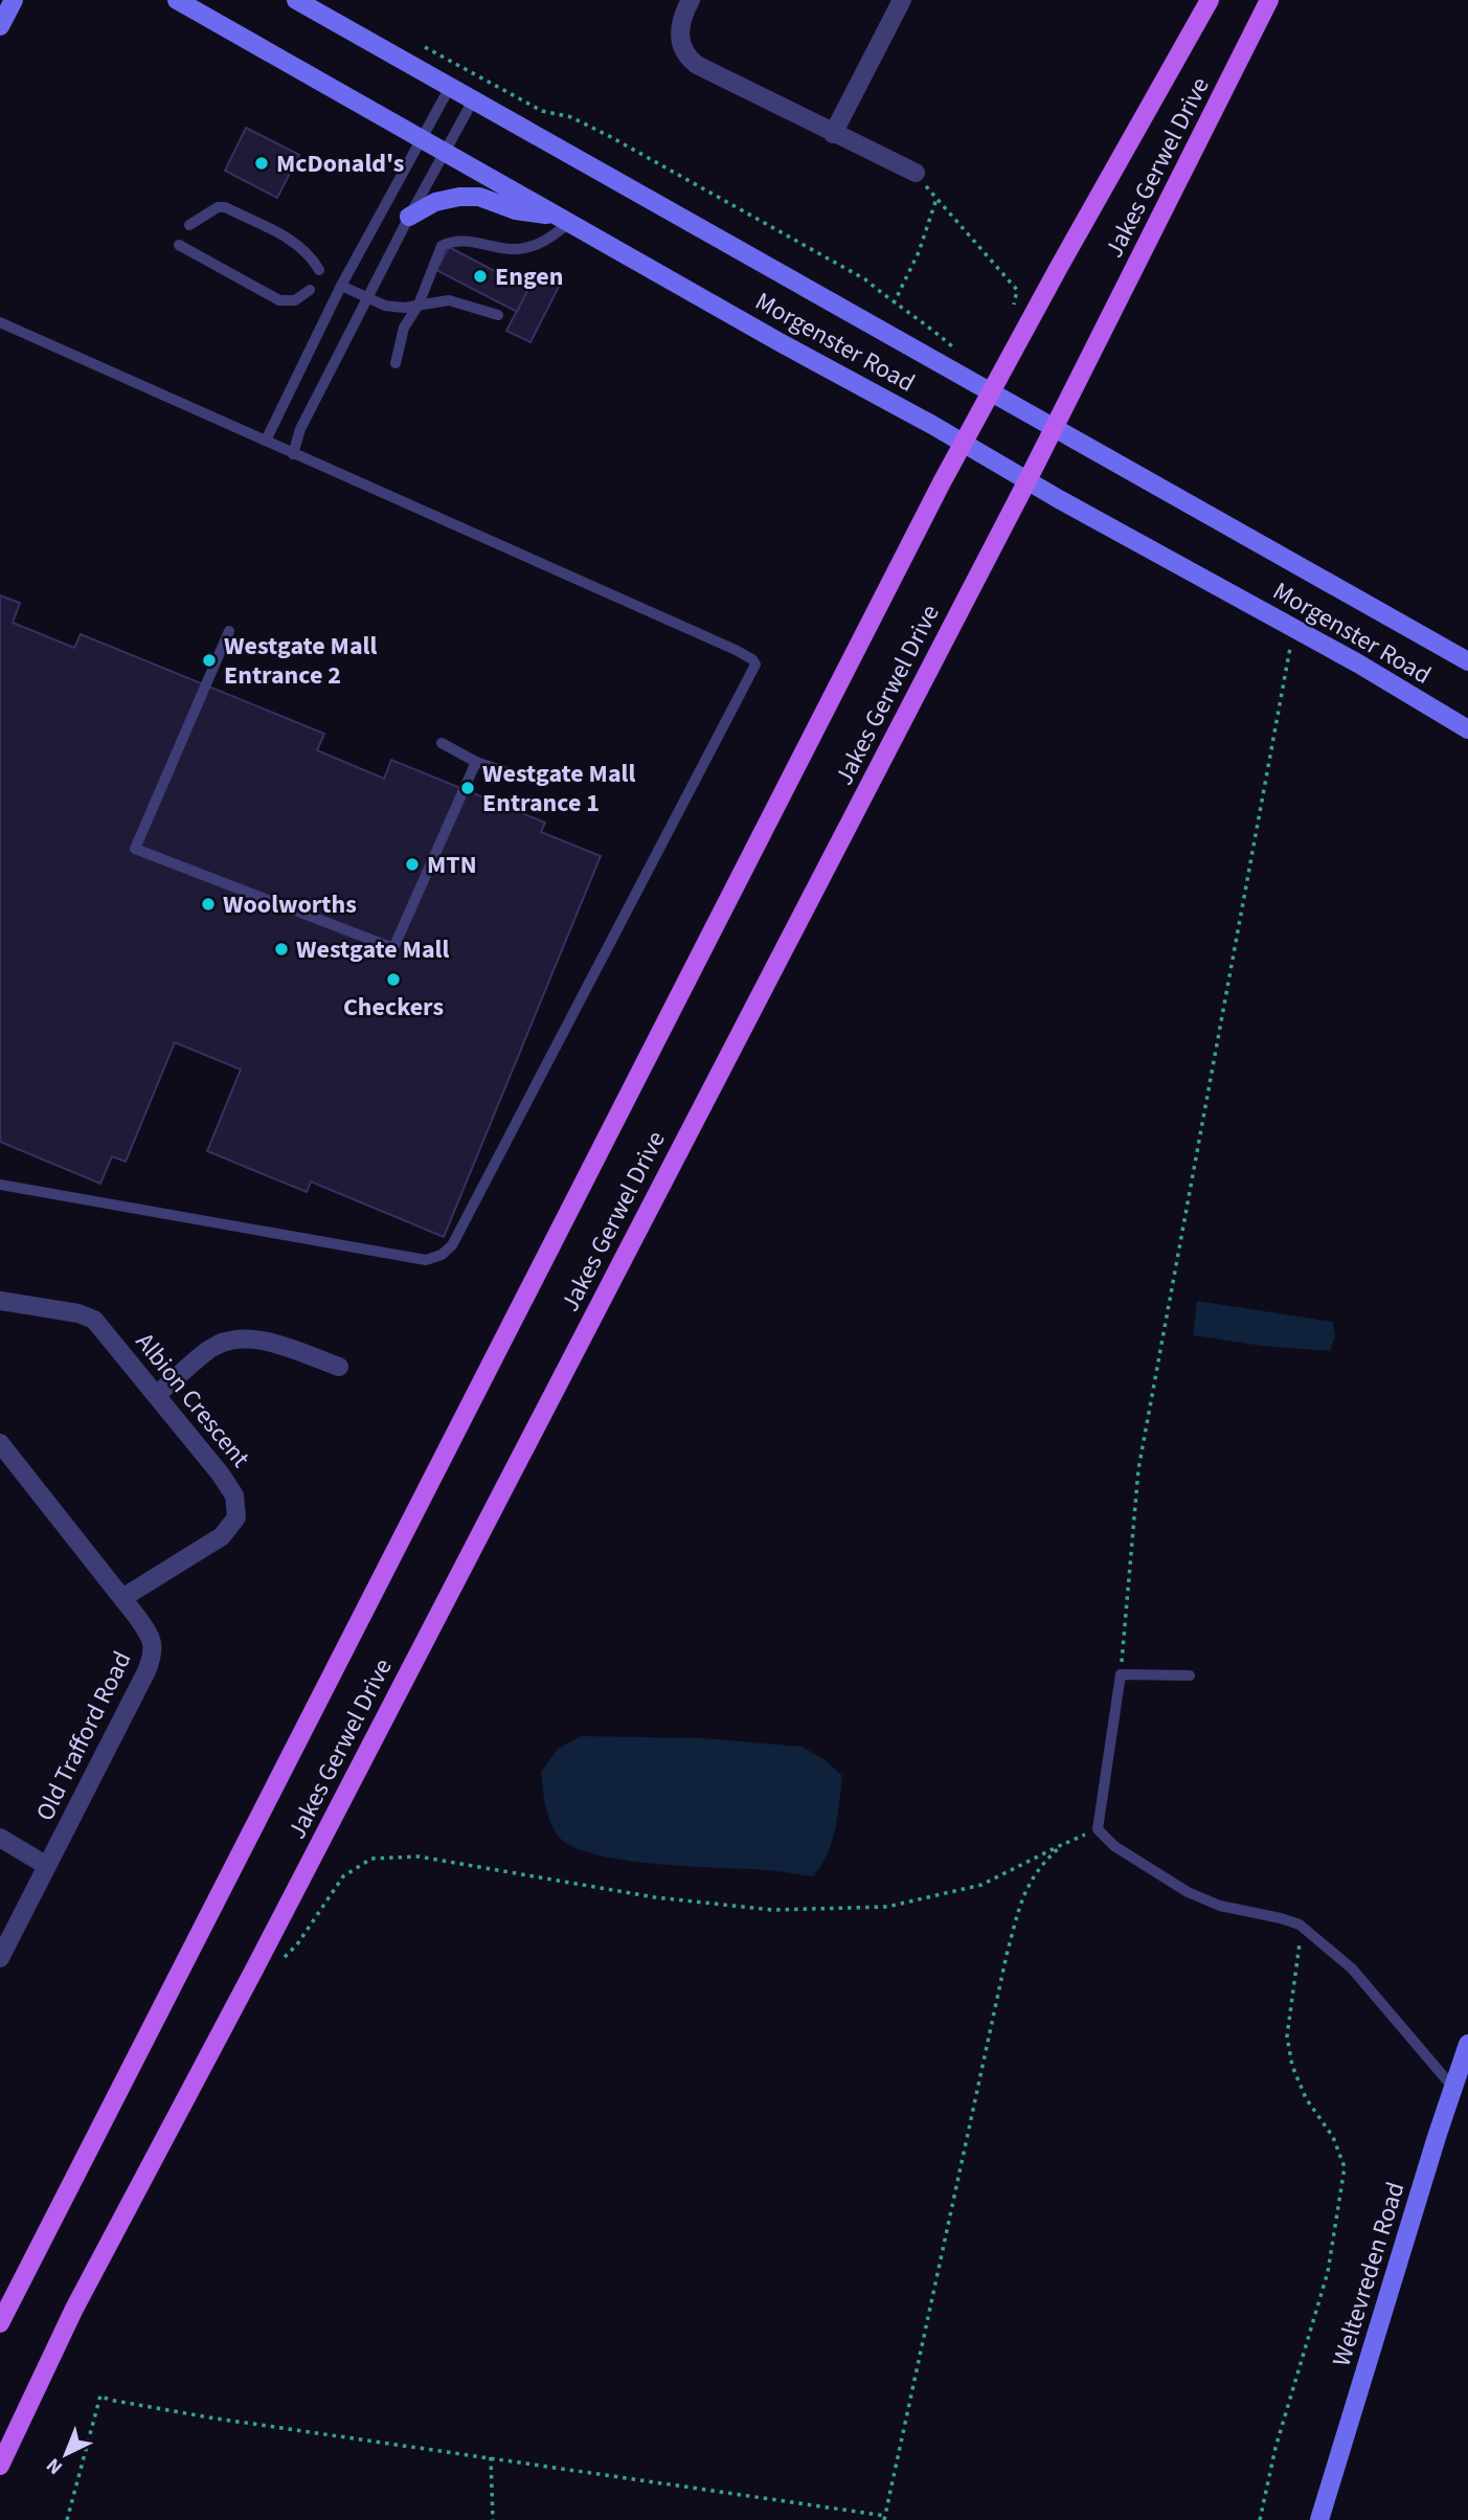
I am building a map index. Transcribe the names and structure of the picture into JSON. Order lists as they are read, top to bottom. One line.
{"streets":{"main road":["Jakes Gerwel Drive","Morgenster Road","Weltevreden Road"],"street":["Albion Crescent","Old Trafford Road"]},"crossings":[["Jakes Gerwel Drive","Morgenster Road"],["Albion Crescent","Old Trafford Road"]],"places":["McDonald's","Engen","Westgate Mall Entrance 2","Westgate Mall Entrance 1","MTN","Woolworths","Westgate Mall","Checkers"],"north":"bottom left"}
